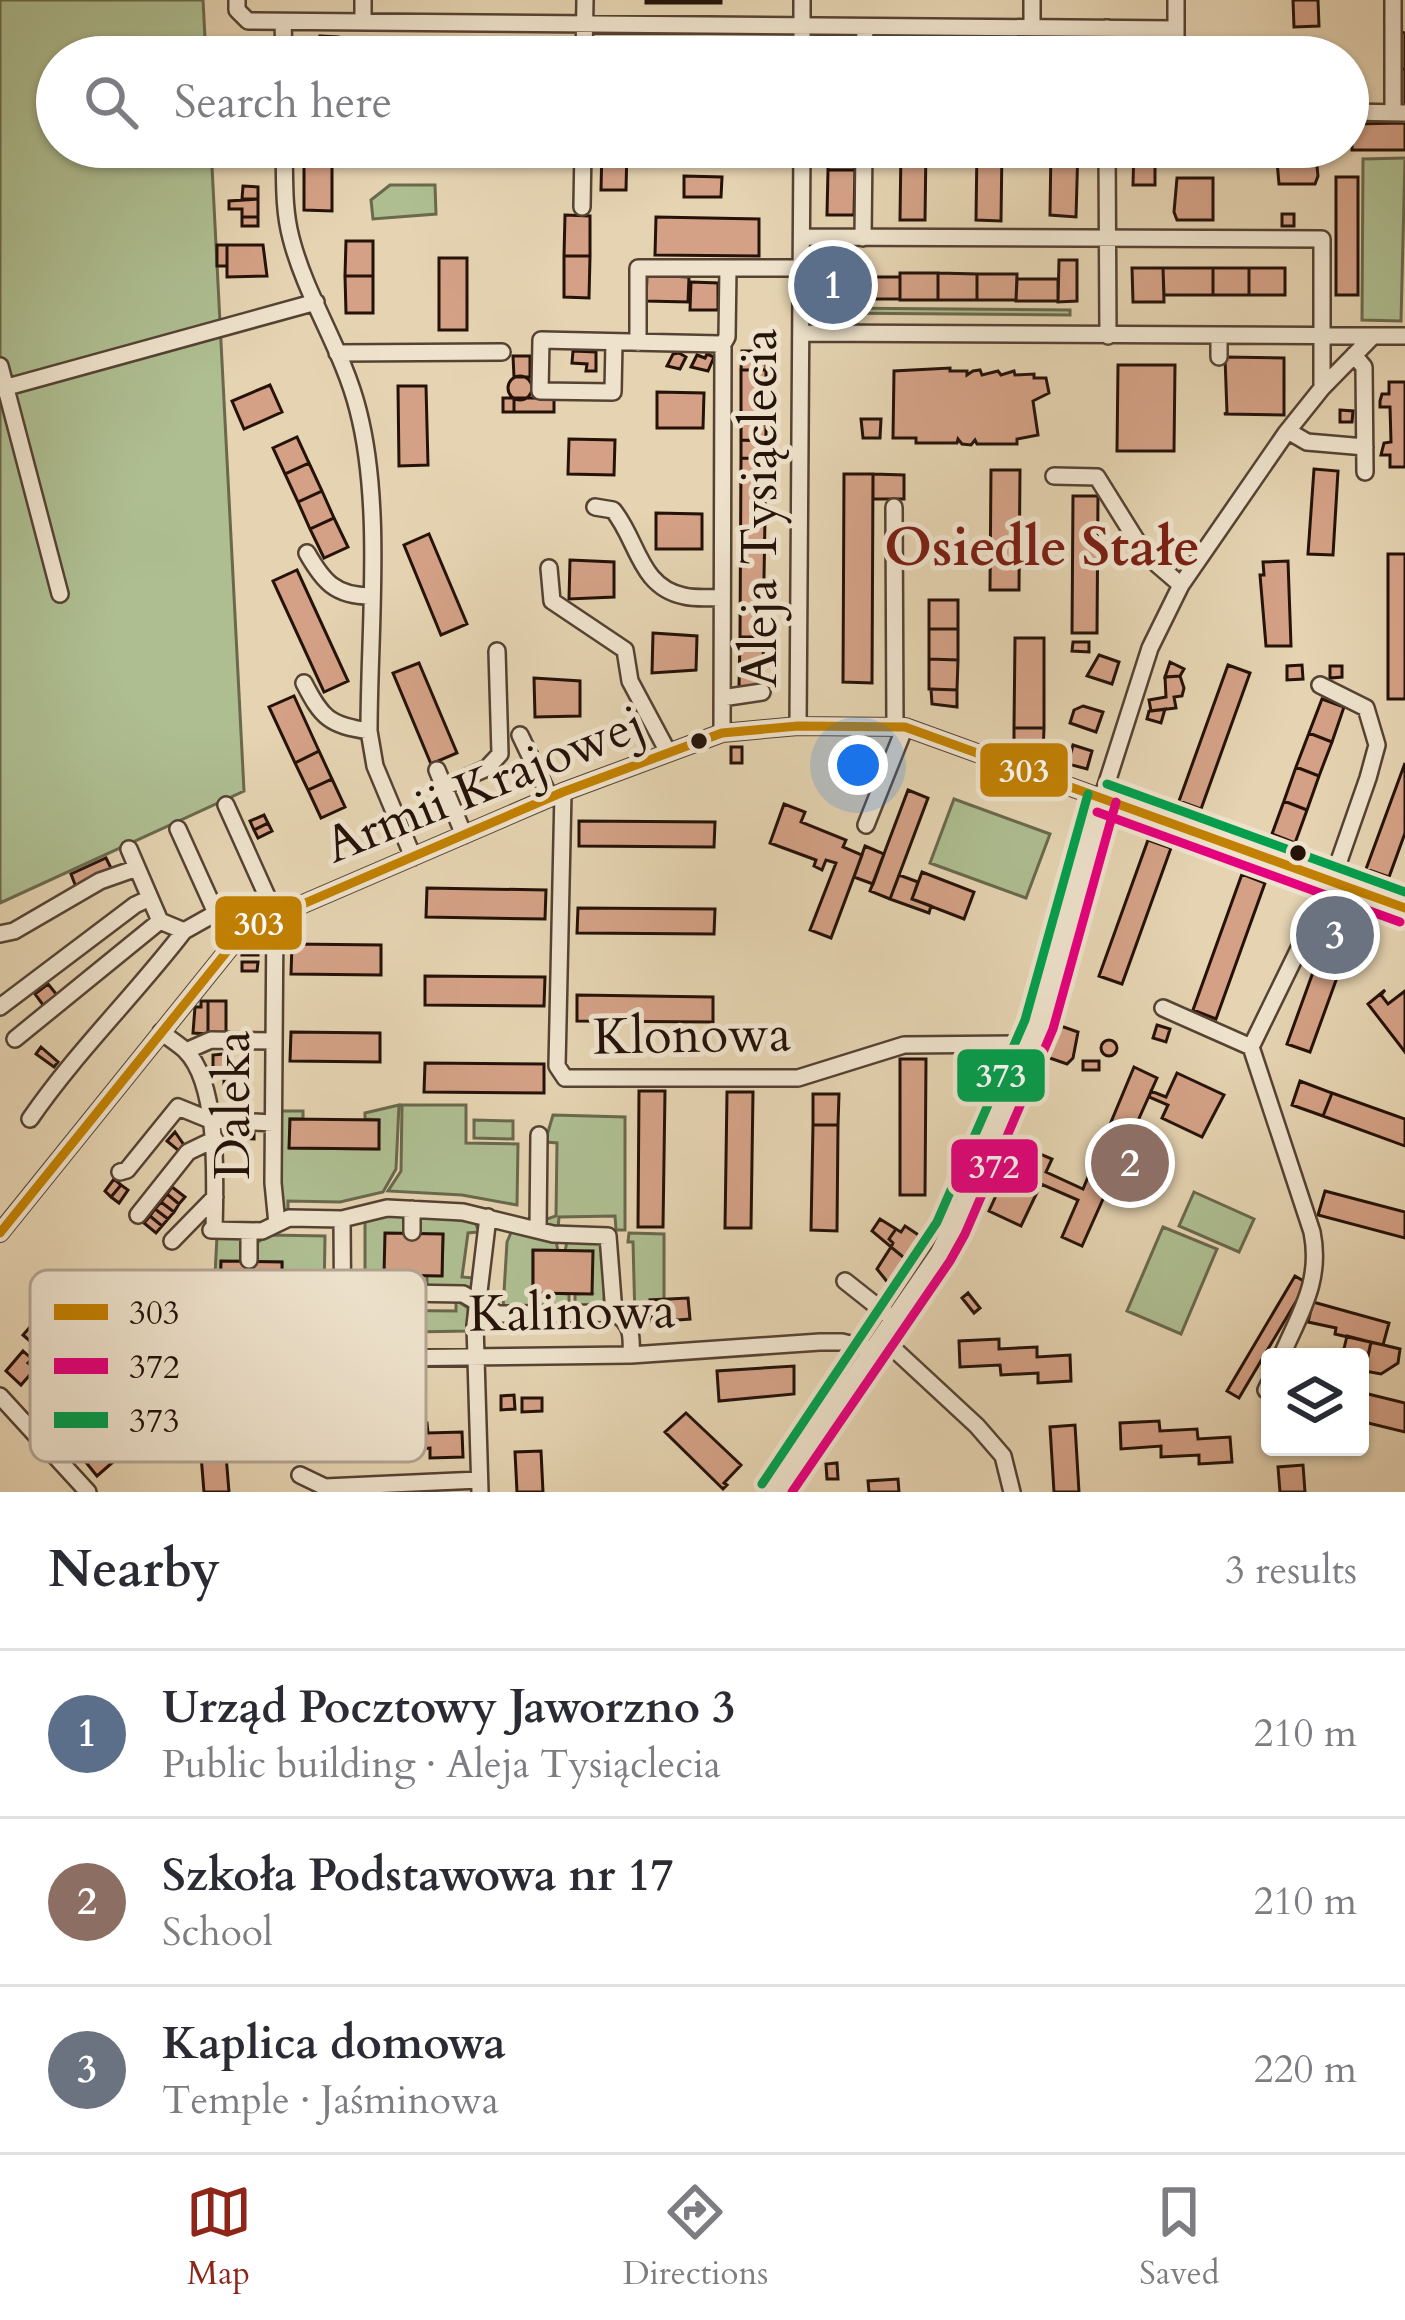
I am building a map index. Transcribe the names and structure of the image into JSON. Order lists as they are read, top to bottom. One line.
{"streets":{"street":["Aleja Tysiąclecia","Armii Krajowej","Klonowa","Daleka","Kalinowa"]},"crossings":[["Aleja Tysiąclecia","Armii Krajowej"],["Armii Krajowej","Klonowa"],["Armii Krajowej","Daleka"]],"districts":["Osiedle Stałe"],"lines":["transit line 303","transit line 373","transit line 372"],"legend":["303","372","373"],"page":{"search":"Search here","pins":["1","3","2"],"heading":["Nearby","3 results"],"list":[{"mark":"1","name":"Urząd Pocztowy Jaworzno 3","note":"Public building · Aleja Tysiąclecia","value":"210 m"},{"mark":"2","name":"Szkoła Podstawowa nr 17","note":"School","value":"210 m"},{"mark":"3","name":"Kaplica domowa","note":"Temple · Jaśminowa","value":"220 m"}],"nav":["Map","Directions","Saved"]}}
